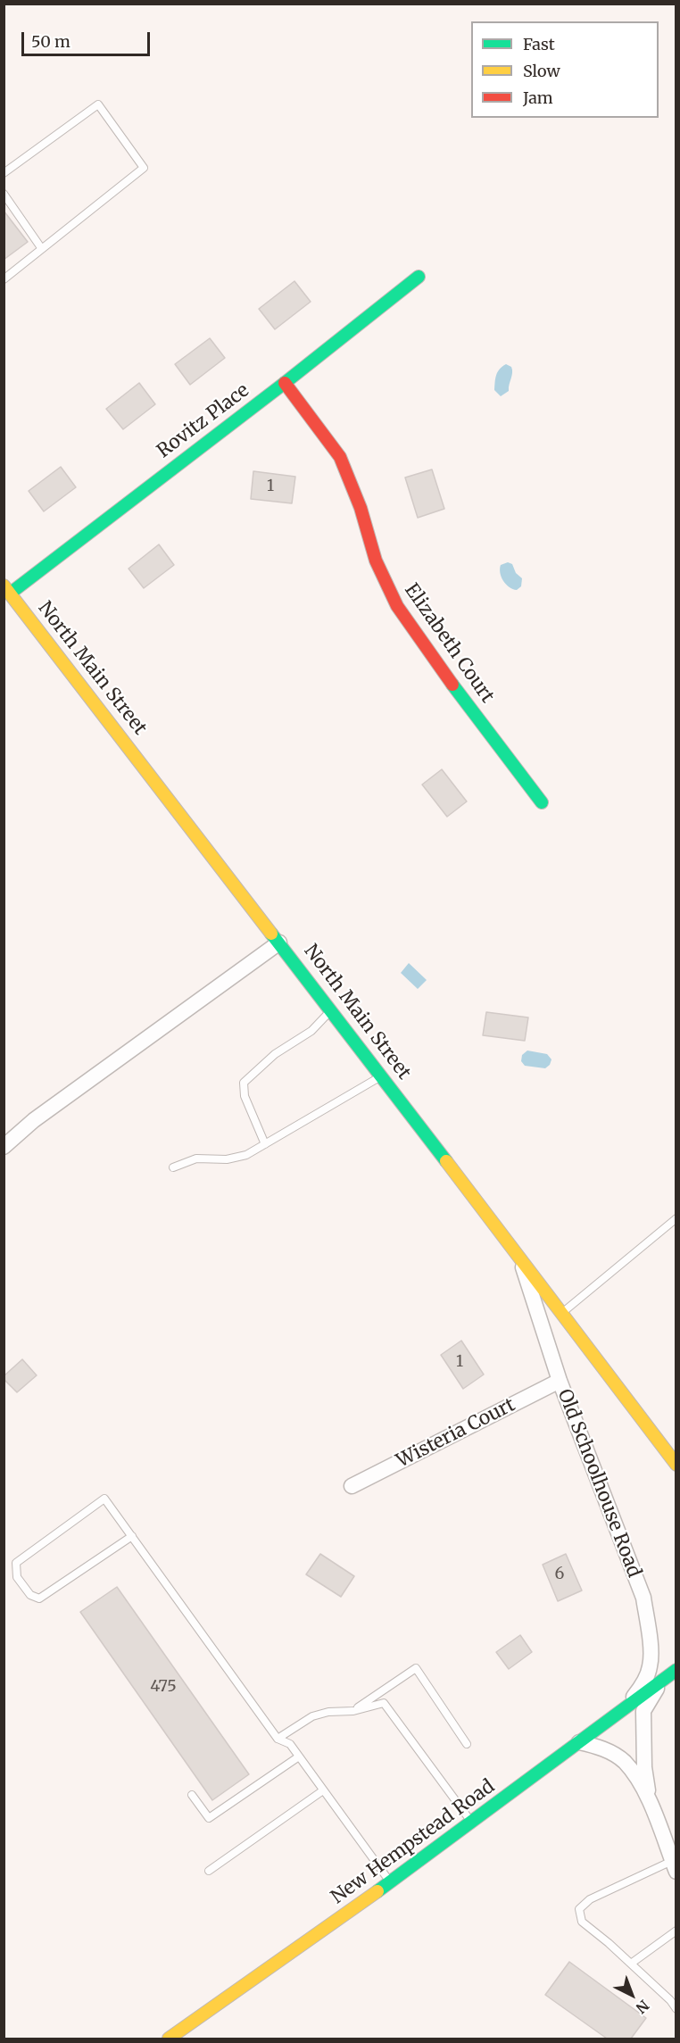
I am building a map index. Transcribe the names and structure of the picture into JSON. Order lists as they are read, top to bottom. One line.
{"streets":{"street":["Rovitz Place","Elizabeth Court","North Main Street","Wisteria Court","Old Schoolhouse Road","New Hempstead Road"]},"crossings":[["Rovitz Place","Elizabeth Court"],["Rovitz Place","North Main Street"],["North Main Street","Old Schoolhouse Road"],["Wisteria Court","Old Schoolhouse Road"],["Old Schoolhouse Road","New Hempstead Road"]],"house_numbers":["1","1","6","475"],"legend":["Fast","Slow","Jam"],"scale_bar":"50 m","north":"bottom right"}
